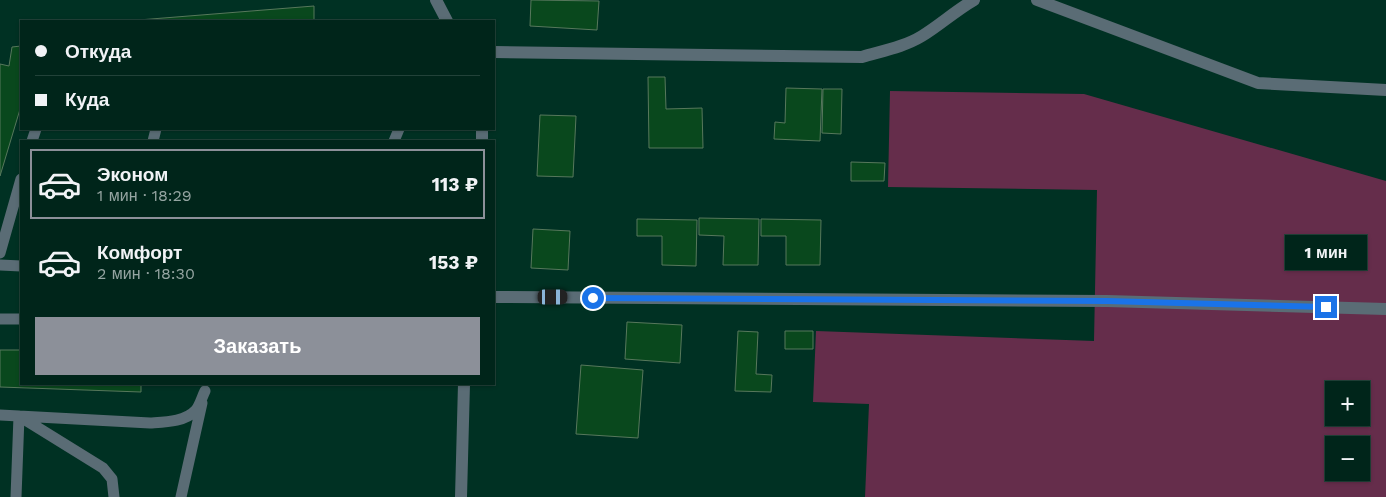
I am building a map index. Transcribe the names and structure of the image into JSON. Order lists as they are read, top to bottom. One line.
{"page":{"banner":["Откуда","Куда"],"list":[{"name":"Эконом","note":"1 мин · 18:29","value":"113 ₽"},{"name":"Комфорт","note":"2 мин · 18:30","value":"153 ₽"}],"bubble":"1 мин","buttons":"Заказать","map_buttons":["+","−"]}}
